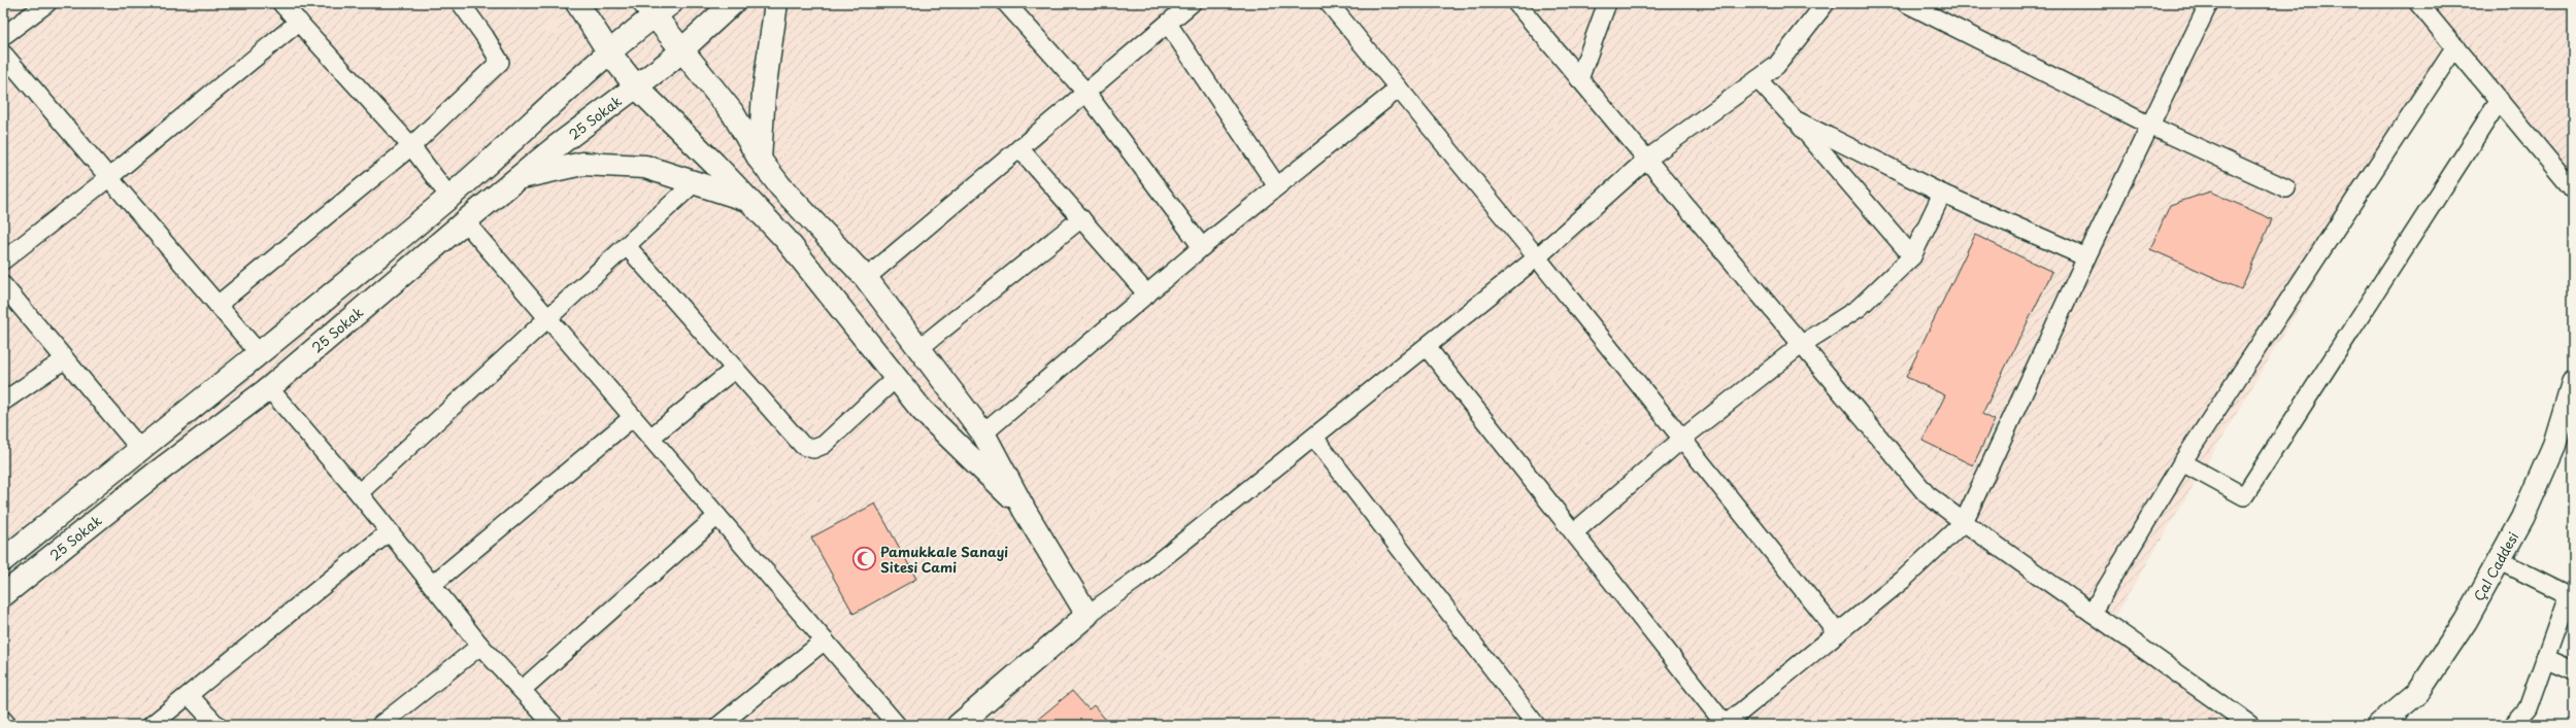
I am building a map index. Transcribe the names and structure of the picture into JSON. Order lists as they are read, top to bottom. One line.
{"streets":{"street":["25 Sokak","Çal Caddesi"]},"places":{"mosque":["Pamukkale Sanayi Sitesi Cami"]}}
